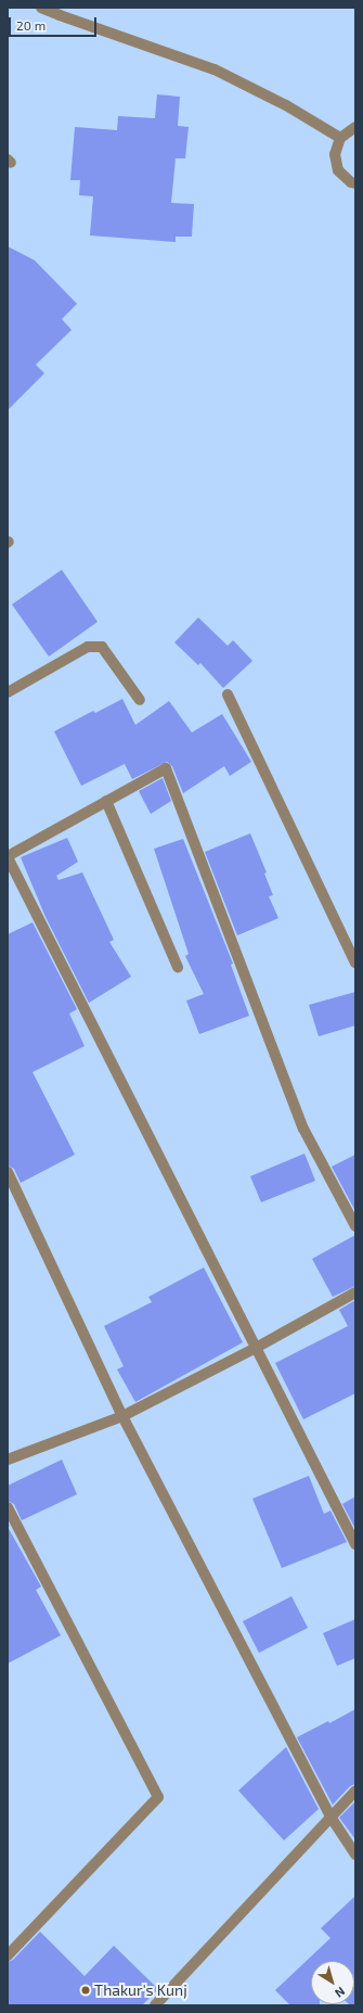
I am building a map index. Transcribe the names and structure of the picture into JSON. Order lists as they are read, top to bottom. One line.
{"places":["Thakur's Kunj"],"scale_bar":"20 m","north":"bottom right"}
